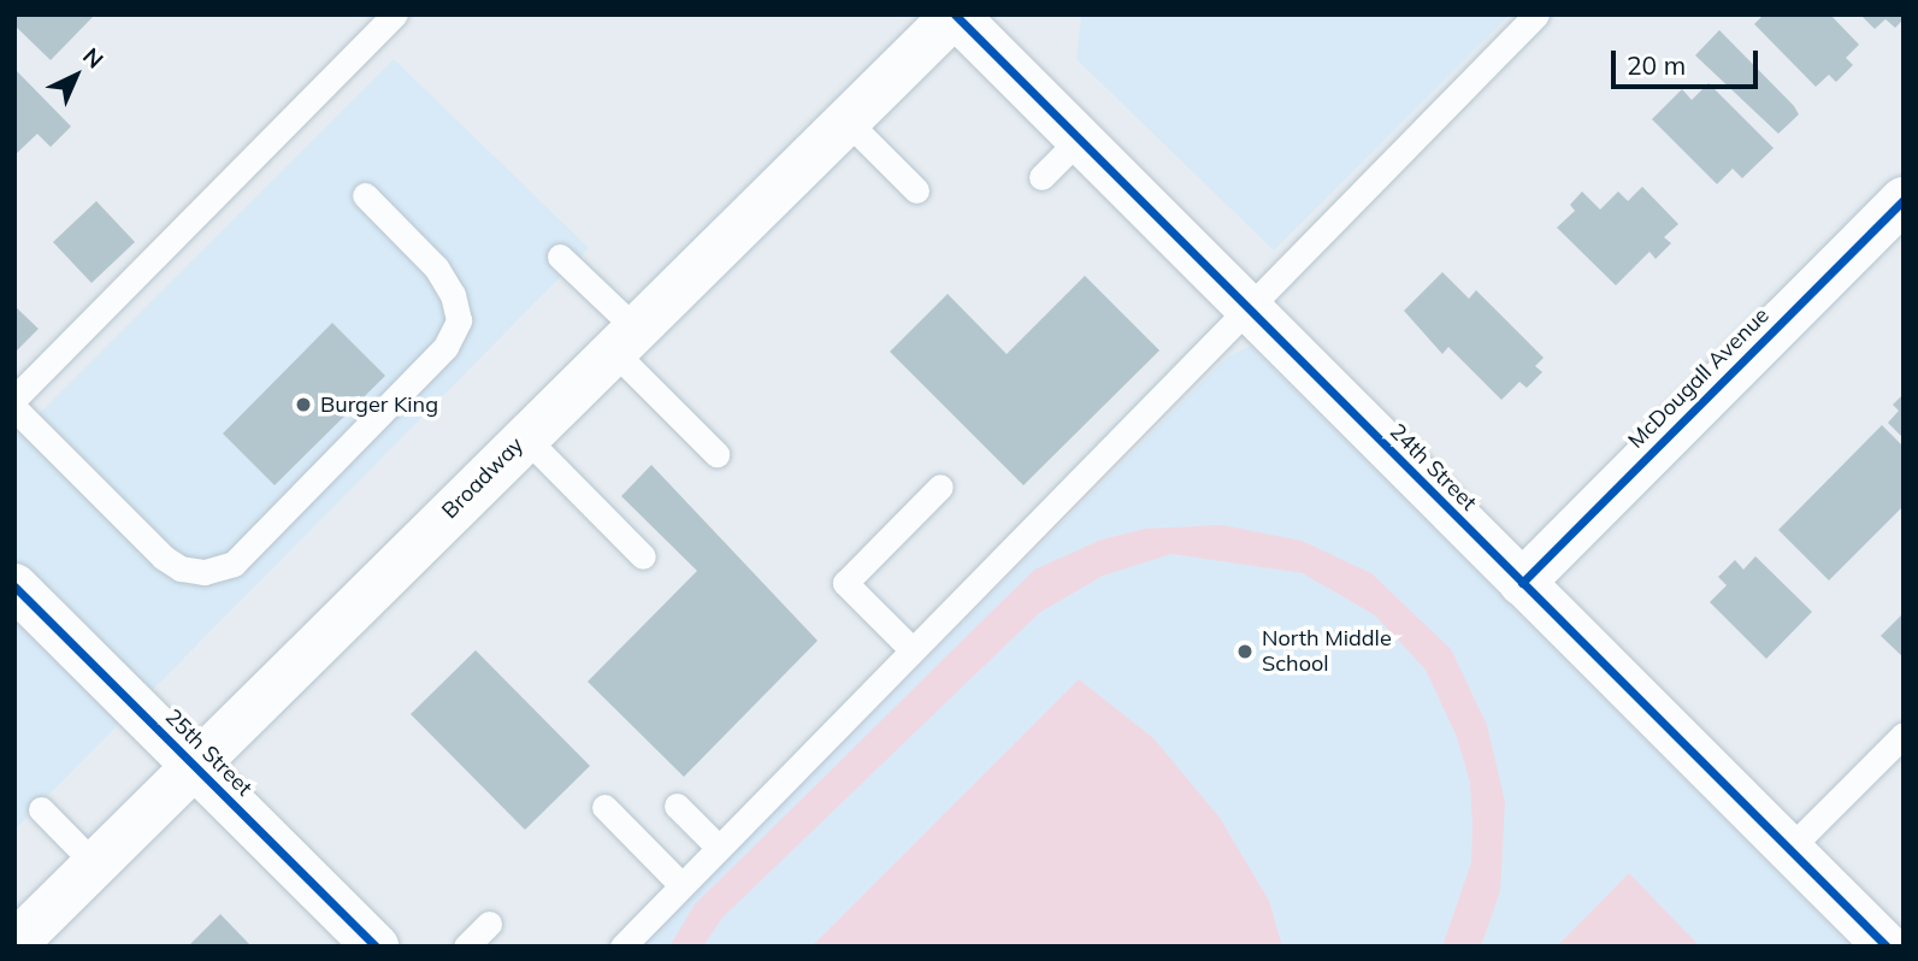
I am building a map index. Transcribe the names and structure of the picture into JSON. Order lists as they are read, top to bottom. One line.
{"streets":{"street":["McDougall Avenue","24th Street","Broadway","25th Street"]},"crossings":[["McDougall Avenue","24th Street"],["24th Street","Broadway"],["Broadway","25th Street"]],"places":["Burger King","North Middle School"],"scale_bar":"20 m","north":"top right"}
